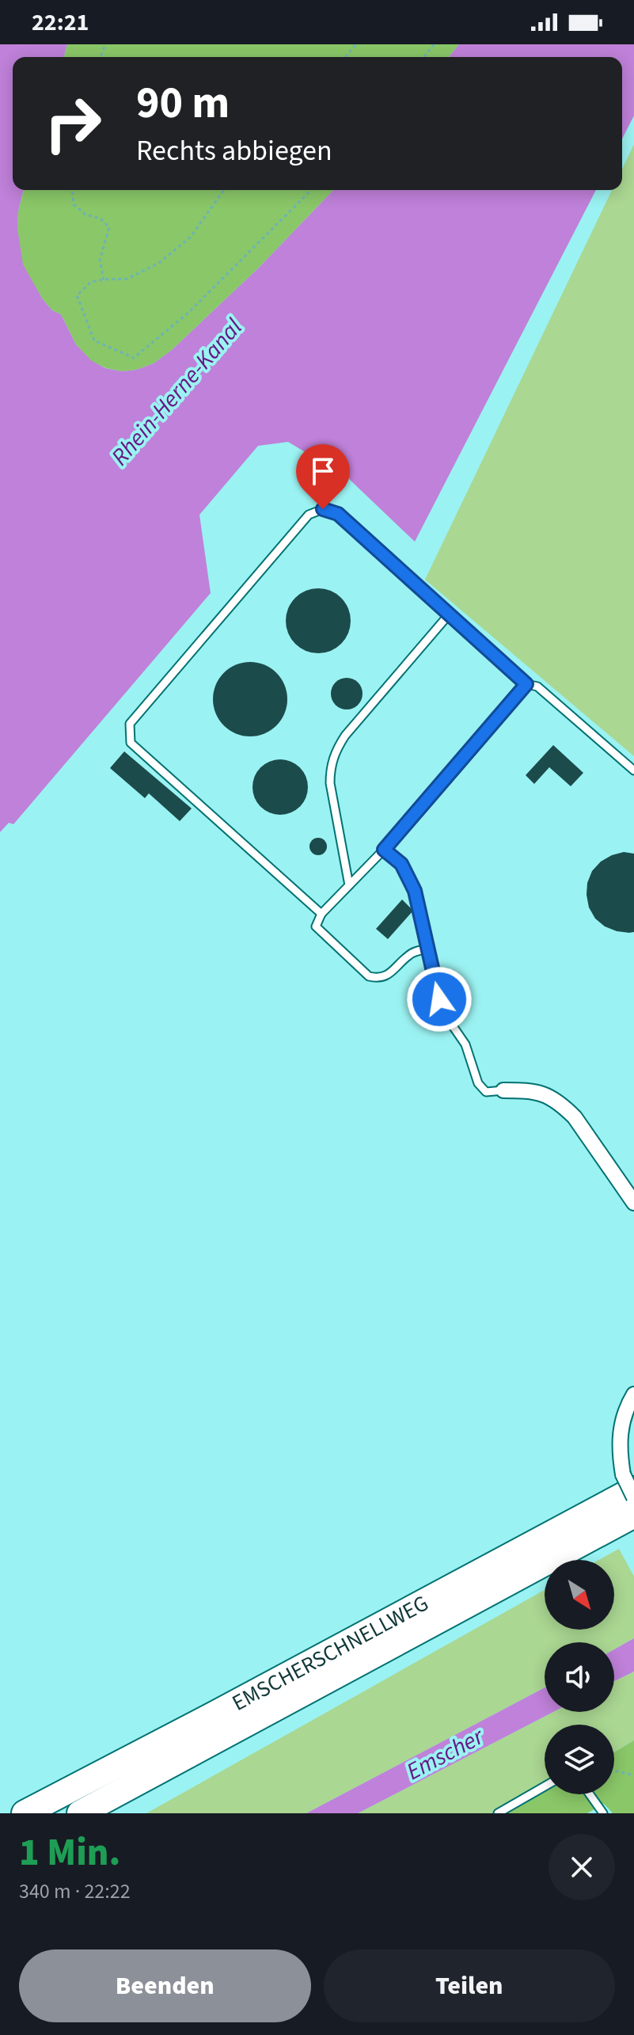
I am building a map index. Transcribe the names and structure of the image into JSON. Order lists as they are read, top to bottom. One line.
{"streets":{"highway":["EMSCHERSCHNELLWEG"]},"water":["Rhein-Herne-Kanal","Emscher"],"north":"bottom right","page":{"status":"22:21","turn":["90 m","Rechts abbiegen"],"heading":["1 Min.","340 m · 22:22"],"buttons":["Beenden","Teilen"]}}
